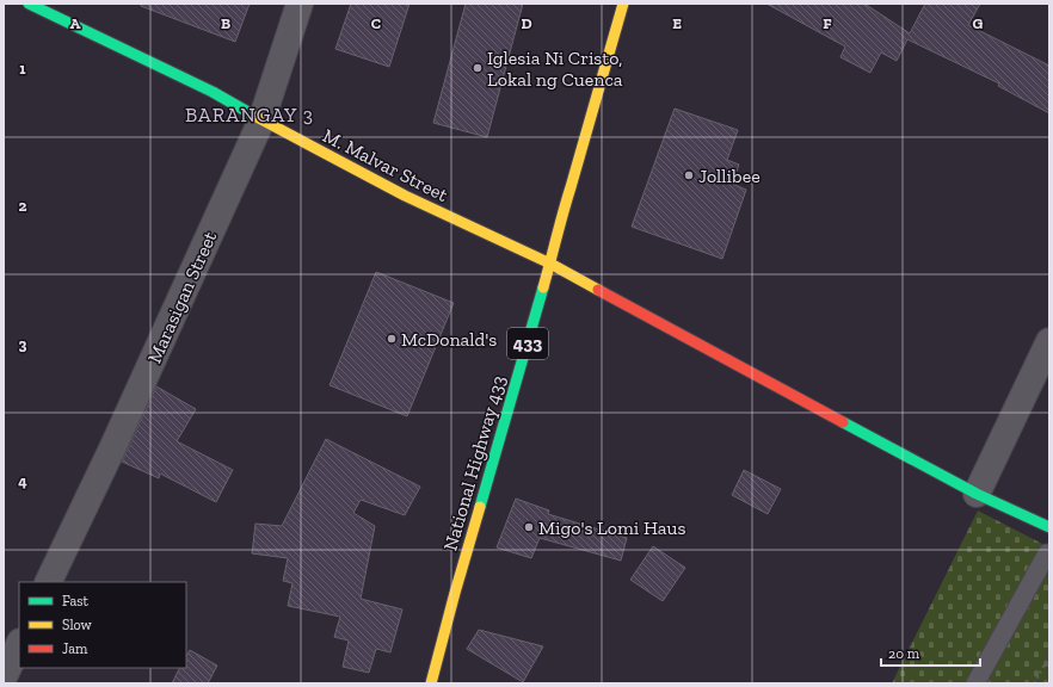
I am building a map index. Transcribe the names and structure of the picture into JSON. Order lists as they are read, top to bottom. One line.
{"streets":{"street":["M. Malvar Street","Marasigan Street","433","National Highway 433"]},"crossings":[["M. Malvar Street","Marasigan Street"],["M. Malvar Street","National Highway 433"]],"districts":["BARANGAY 3"],"places":["Iglesia Ni Cristo, Lokal ng Cuenca","Jollibee","McDonald's","Migo's Lomi Haus"],"legend":["Fast","Slow","Jam"],"scale_bar":"20 m","grid":{"columns":["A","B","C","D","E","F","G"],"rows":["1","2","3","4"]}}
